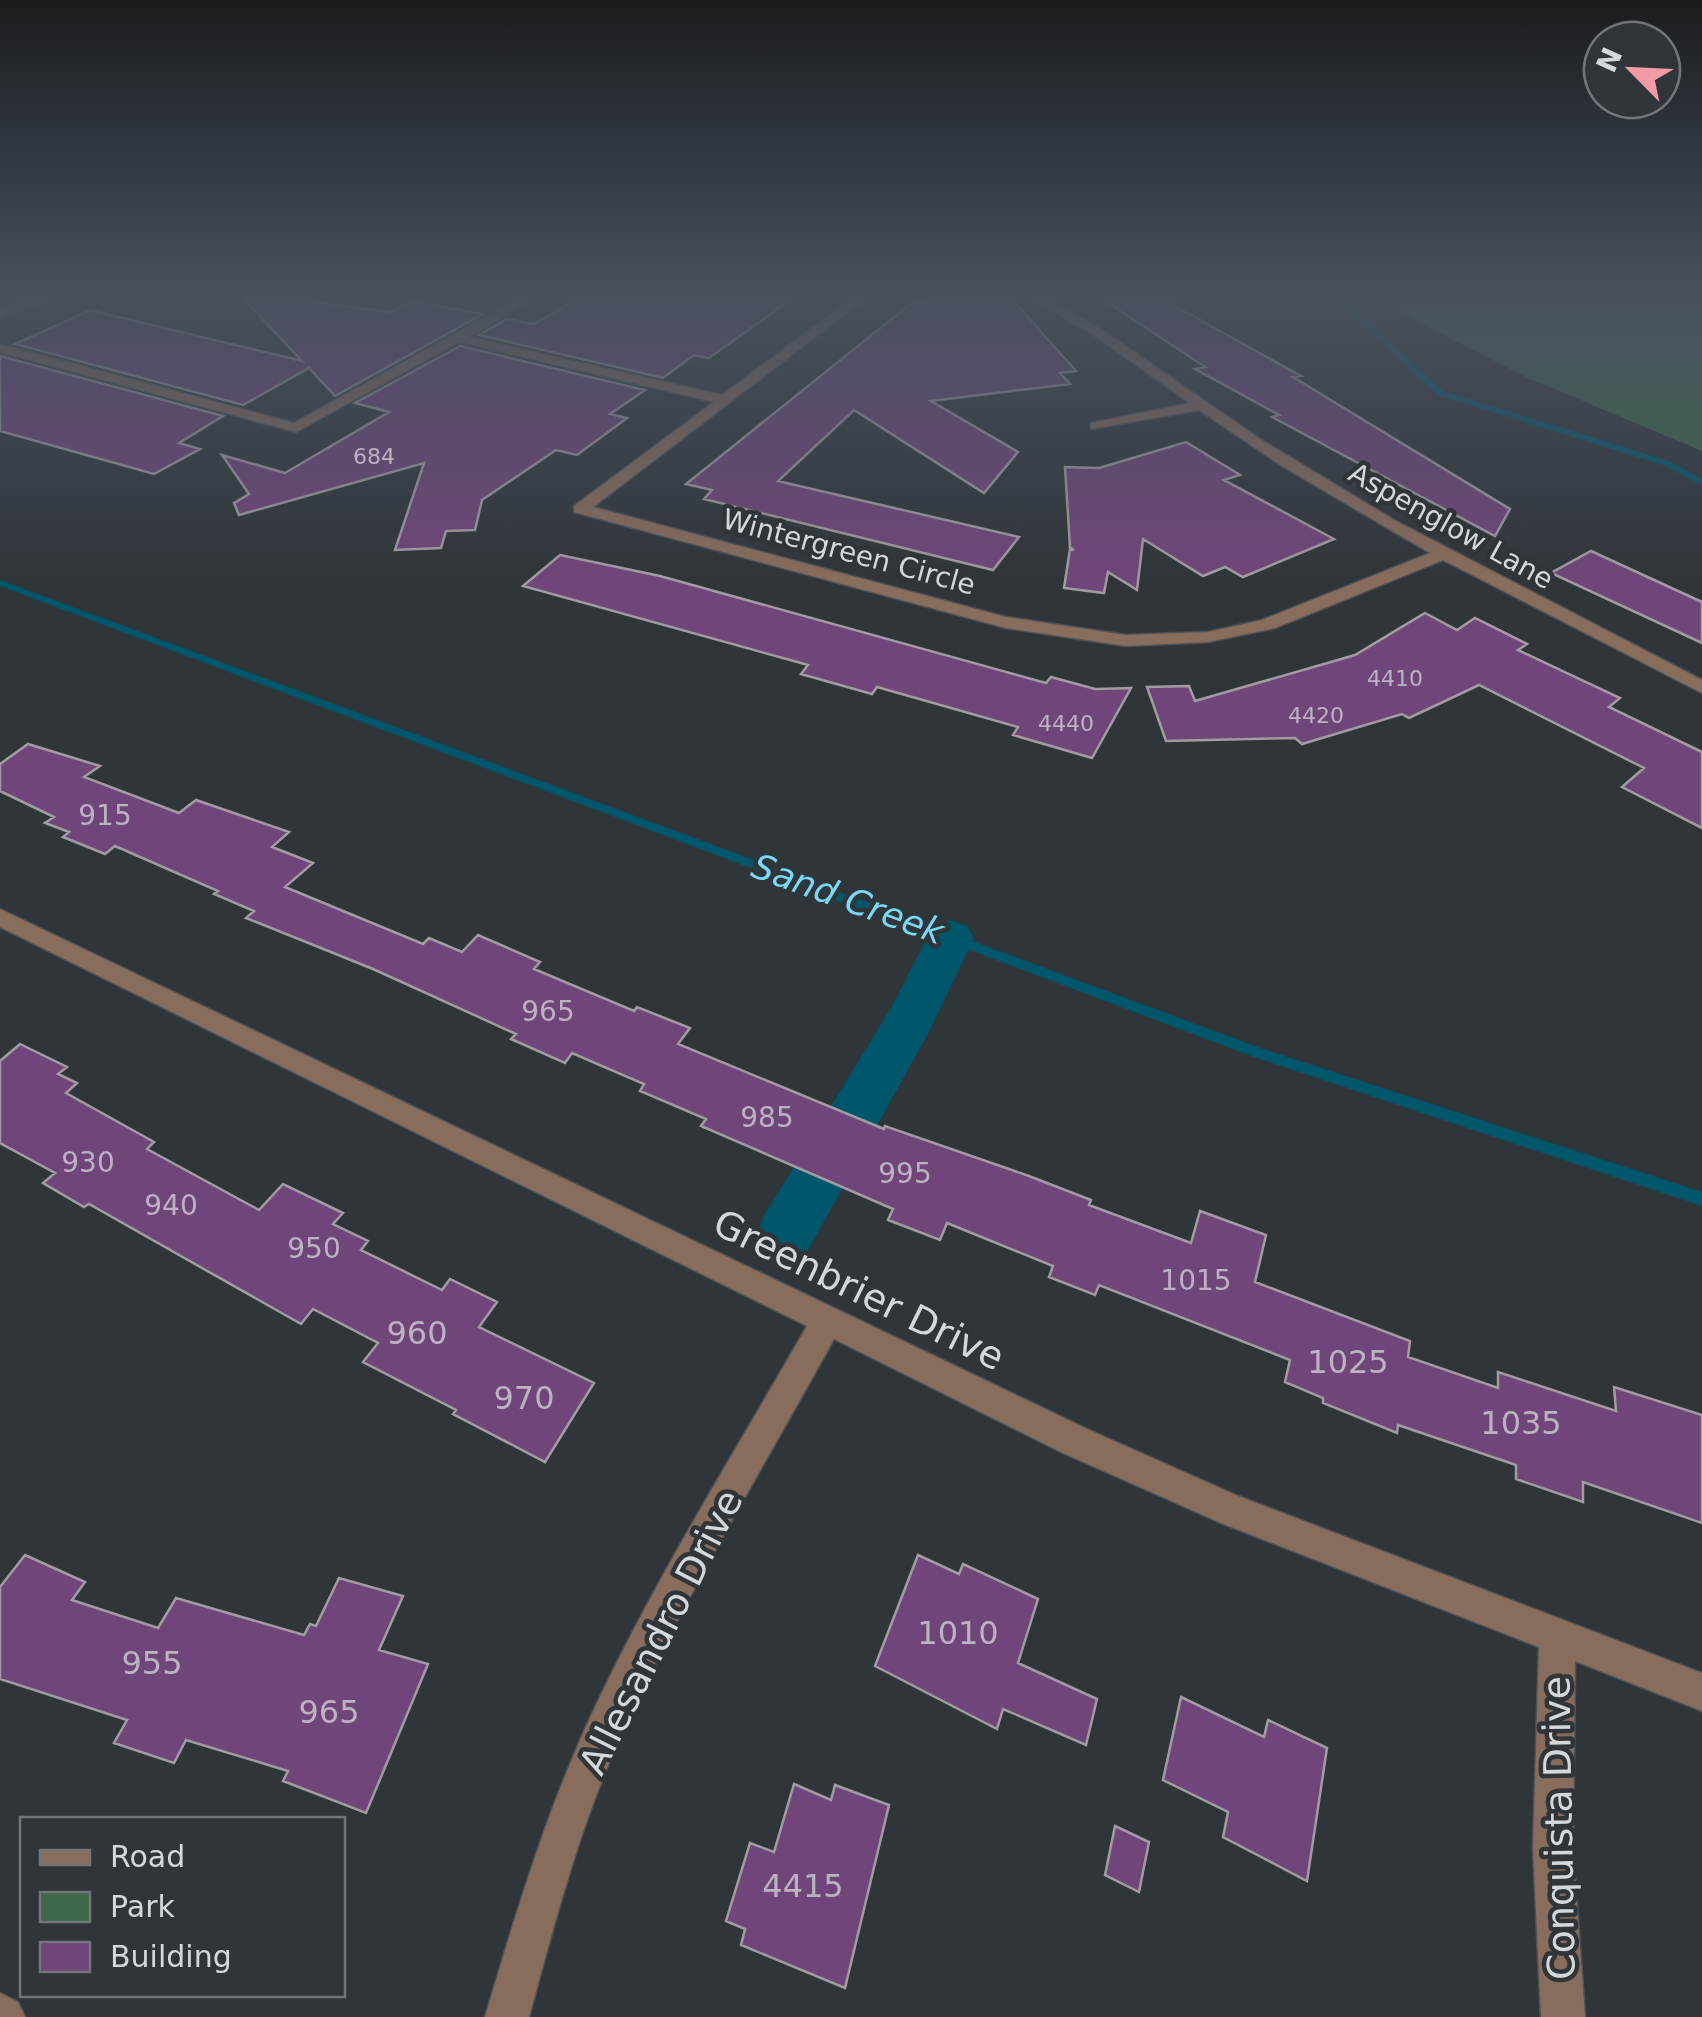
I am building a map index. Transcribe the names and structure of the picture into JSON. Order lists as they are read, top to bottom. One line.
{"streets":{"street":["Aspenglow Lane","Wintergreen Circle","Greenbrier Drive","Allesandro Drive","Conquista Drive"]},"crossings":[["Aspenglow Lane","Wintergreen Circle"],["Greenbrier Drive","Allesandro Drive"],["Greenbrier Drive","Conquista Drive"]],"water":["Sand Creek"],"house_numbers":["684","4410","4420","4440","915","965","985","930","995","940","950","1015","960","1025","970","1035","1010","955","965","4415"],"legend":["Road","Park","Building"],"north":"top left"}
